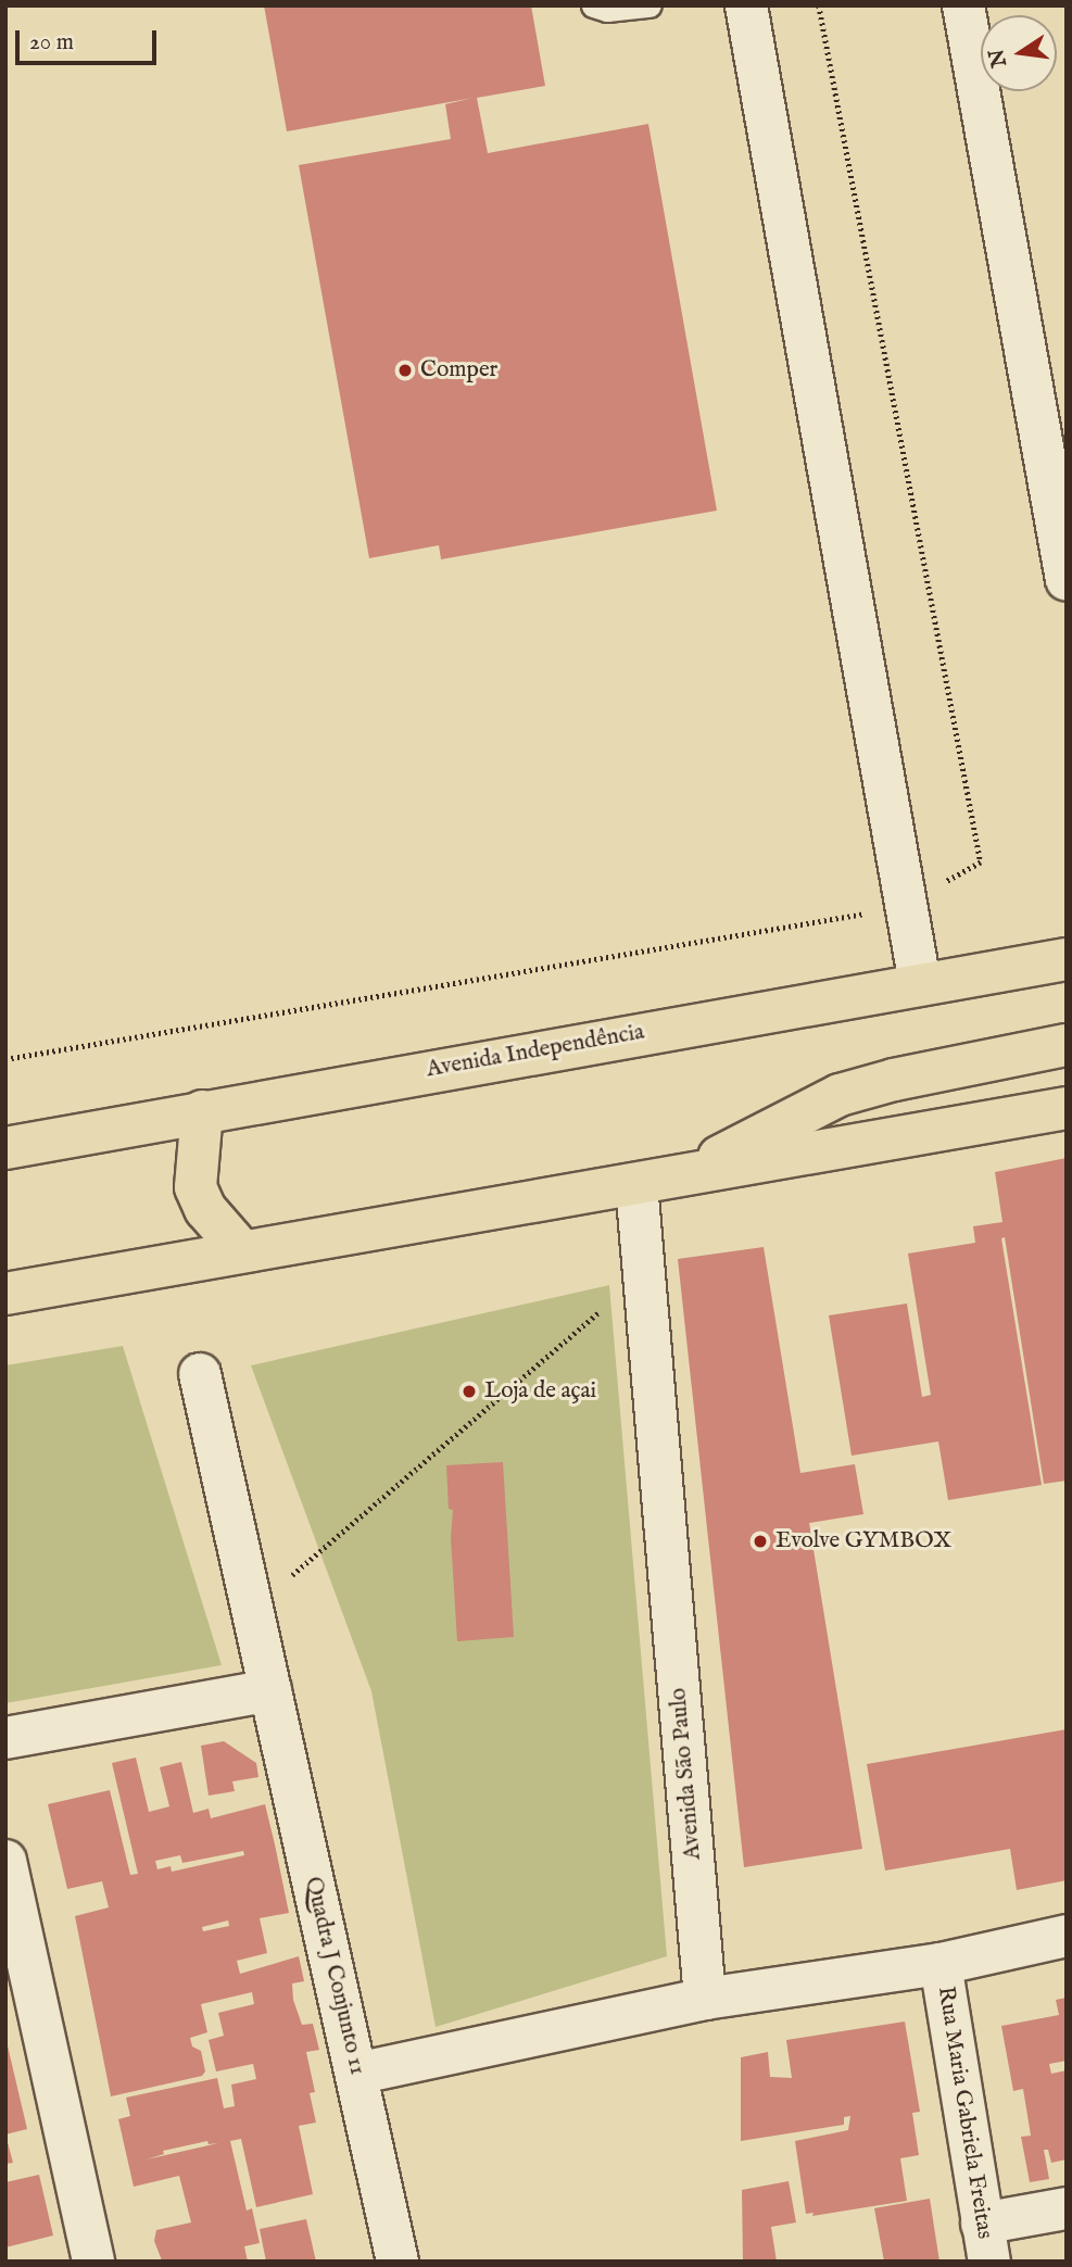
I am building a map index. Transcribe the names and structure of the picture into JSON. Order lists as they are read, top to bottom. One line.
{"streets":{"main road":["Avenida Independência"],"street":["Avenida São Paulo","Quadra J Conjunto 11","Rua Maria Gabriela Freitas"]},"places":["Comper","Loja de açai","Evolve GYMBOX"],"scale_bar":"20 m","north":"left"}
